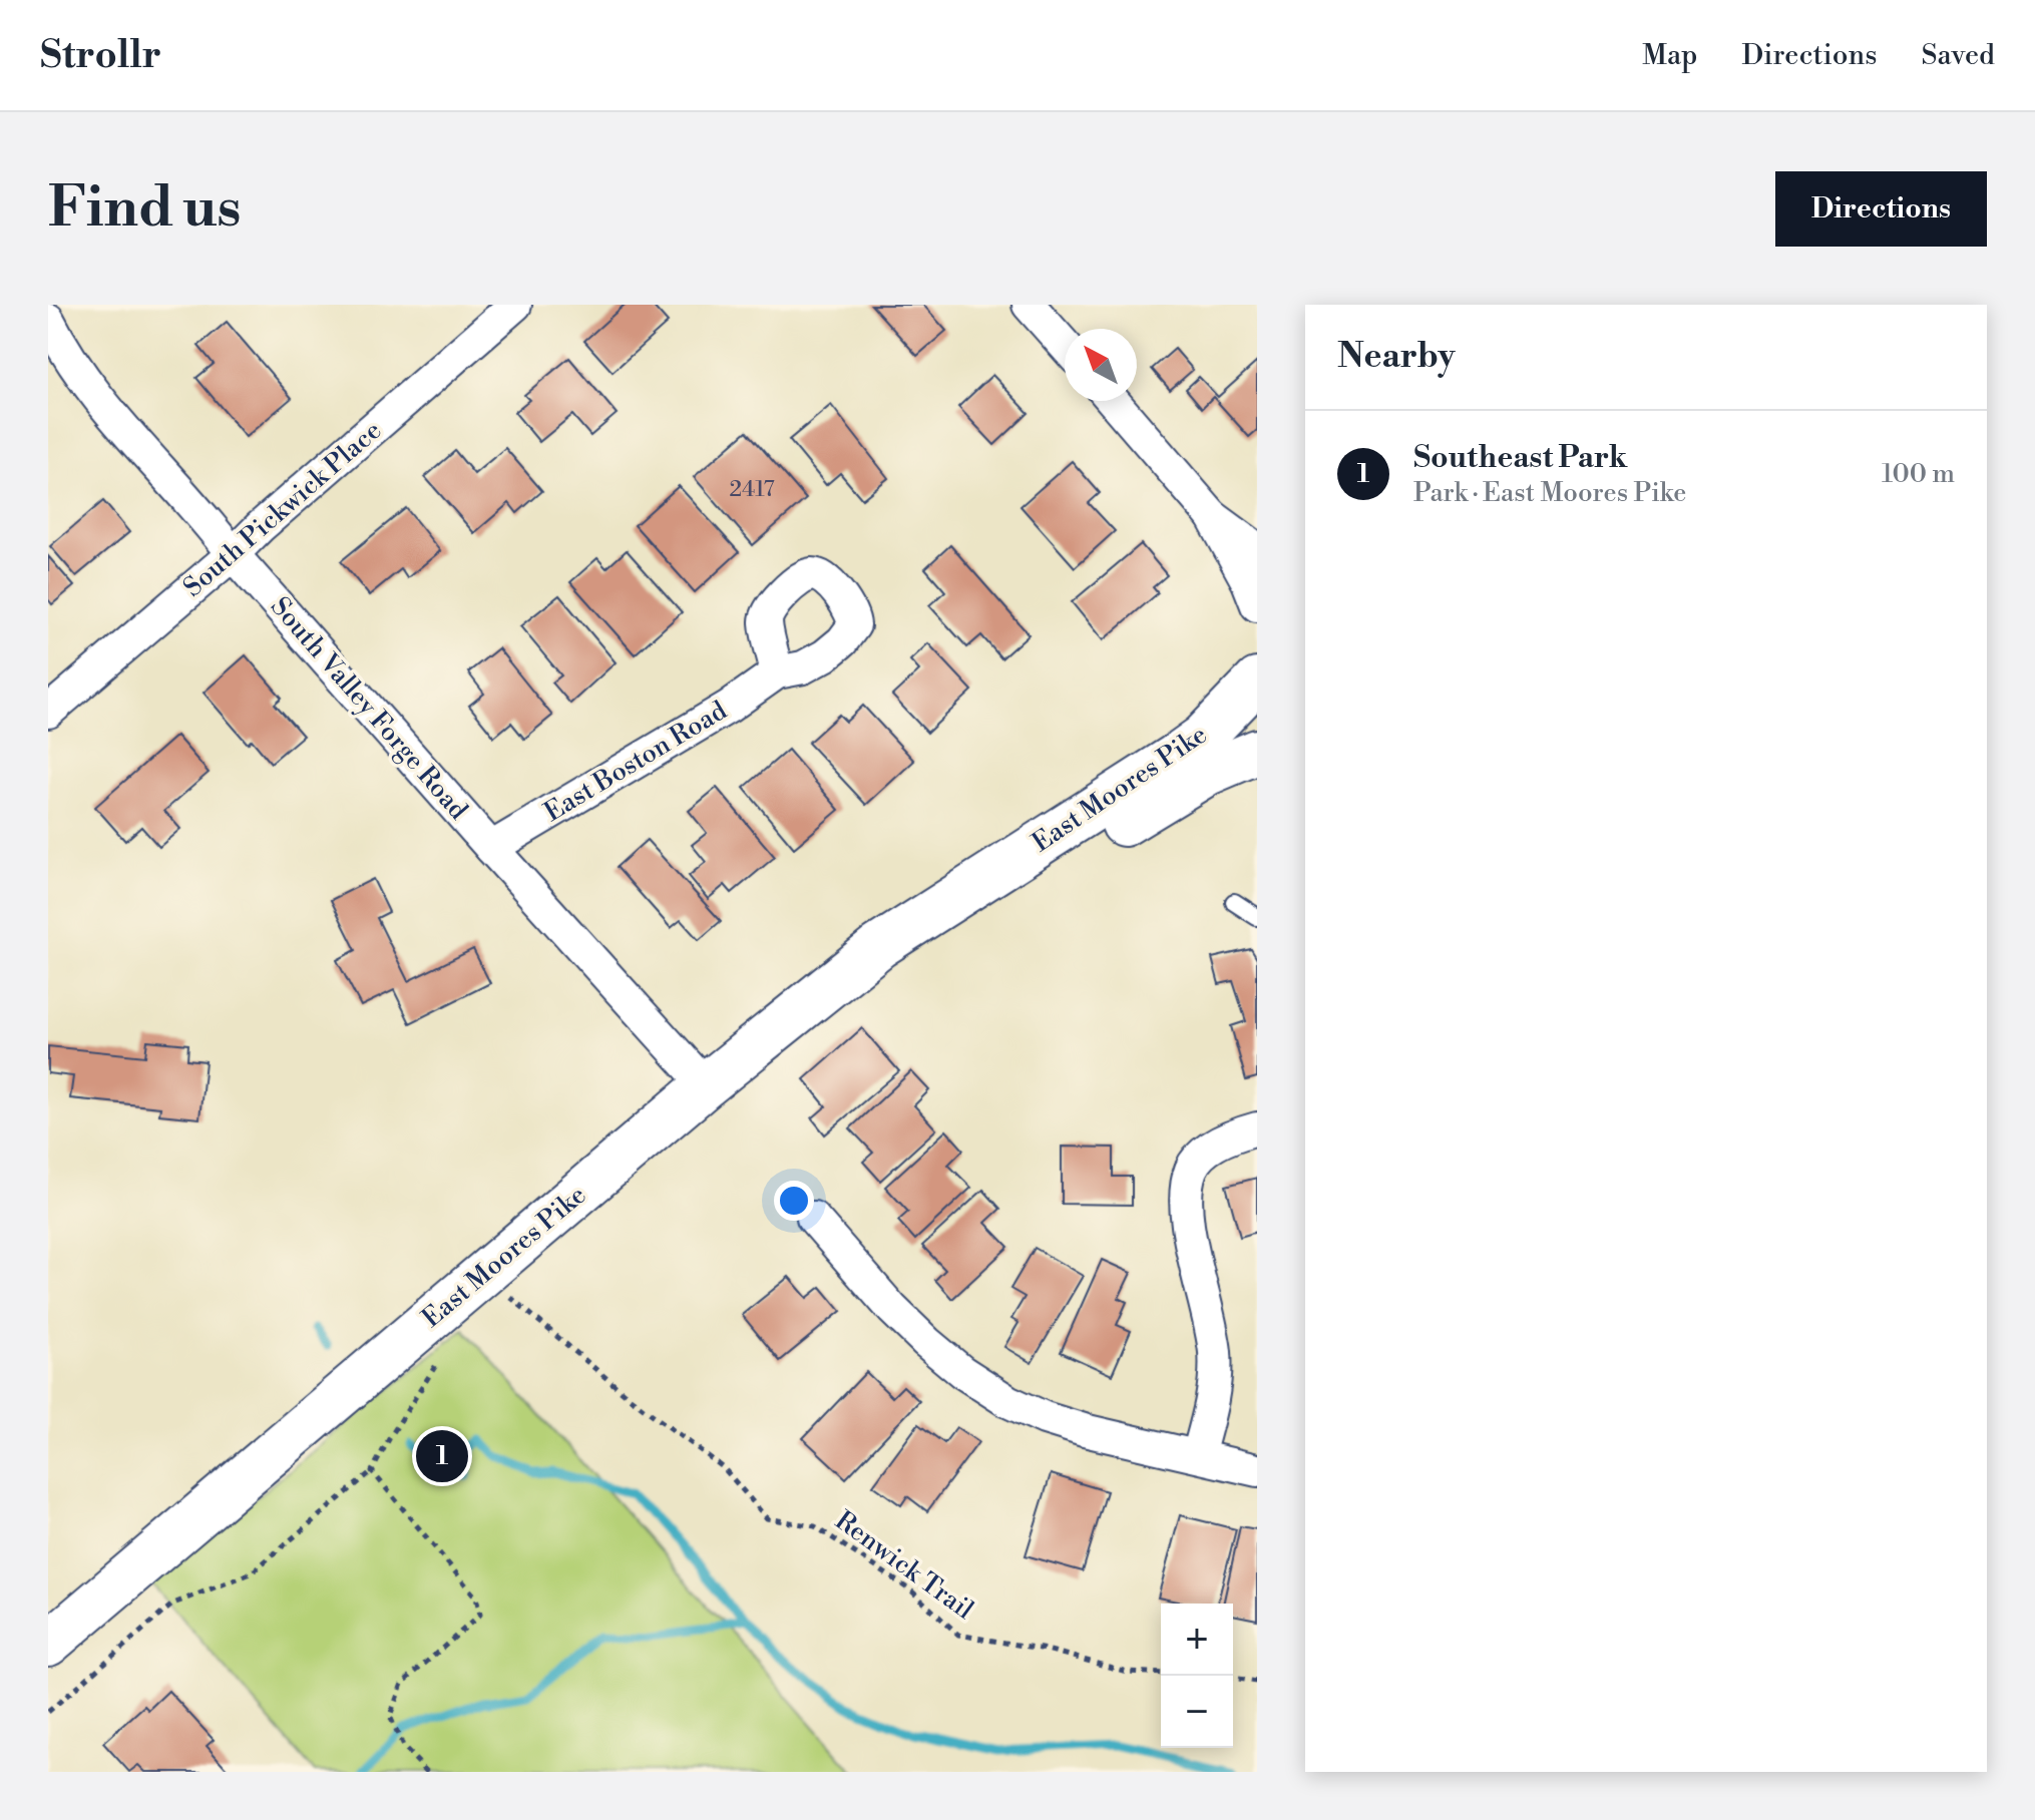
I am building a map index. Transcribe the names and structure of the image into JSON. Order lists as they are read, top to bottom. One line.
{"streets":{"main road":["East Moores Pike"],"street":["South Pickwick Place","South Valley Forge Road","East Boston Road"],"path":["Renwick Trail"]},"crossings":[["South Pickwick Place","South Valley Forge Road"],["South Valley Forge Road","East Boston Road"],["South Valley Forge Road","East Moores Pike"]],"house_numbers":["2417"],"north":"top left","page":{"header":"Strollr","nav":["Map","Directions","Saved"],"buttons":"Directions","title":"Find us","heading":"Nearby","list":[{"mark":"1","name":"Southeast Park","note":"Park · East Moores Pike","value":"100 m"}],"pins":"1","map_buttons":["+","−"]}}
